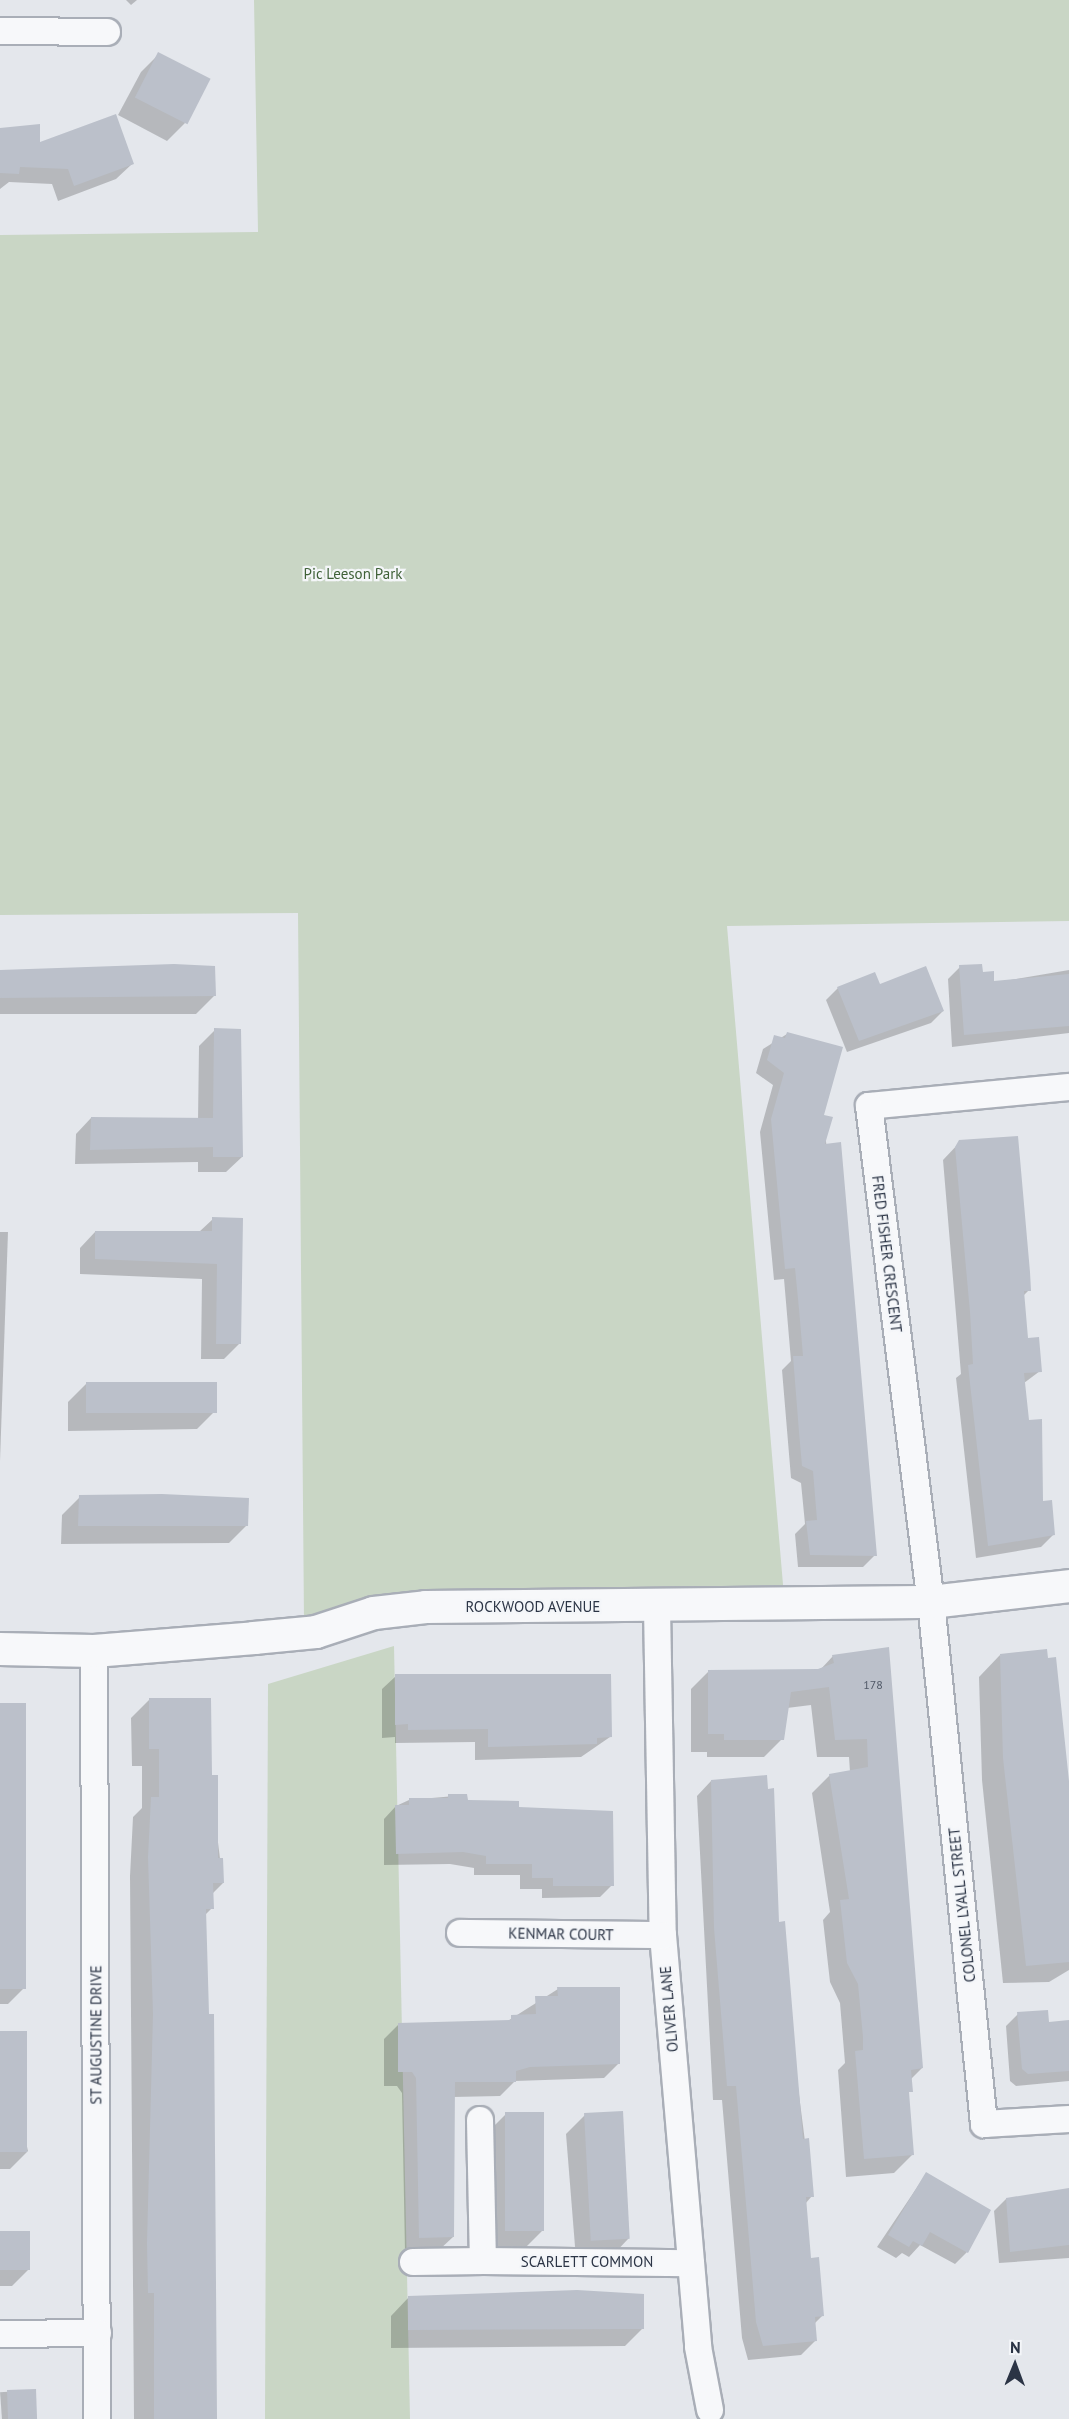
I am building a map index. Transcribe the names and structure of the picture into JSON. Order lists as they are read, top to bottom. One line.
{"streets":{"street":["FRED FISHER CRESCENT","ROCKWOOD AVENUE","COLONEL LYALL STREET","KENMAR COURT","OLIVER LANE","ST AUGUSTINE DRIVE","SCARLETT COMMON"]},"crossings":[["FRED FISHER CRESCENT","ROCKWOOD AVENUE"],["FRED FISHER CRESCENT","COLONEL LYALL STREET"],["ROCKWOOD AVENUE","COLONEL LYALL STREET"],["ROCKWOOD AVENUE","OLIVER LANE"],["ROCKWOOD AVENUE","ST AUGUSTINE DRIVE"],["KENMAR COURT","OLIVER LANE"],["OLIVER LANE","SCARLETT COMMON"]],"parks":["Pic Leeson Park"],"house_numbers":["178"],"north":"top"}
